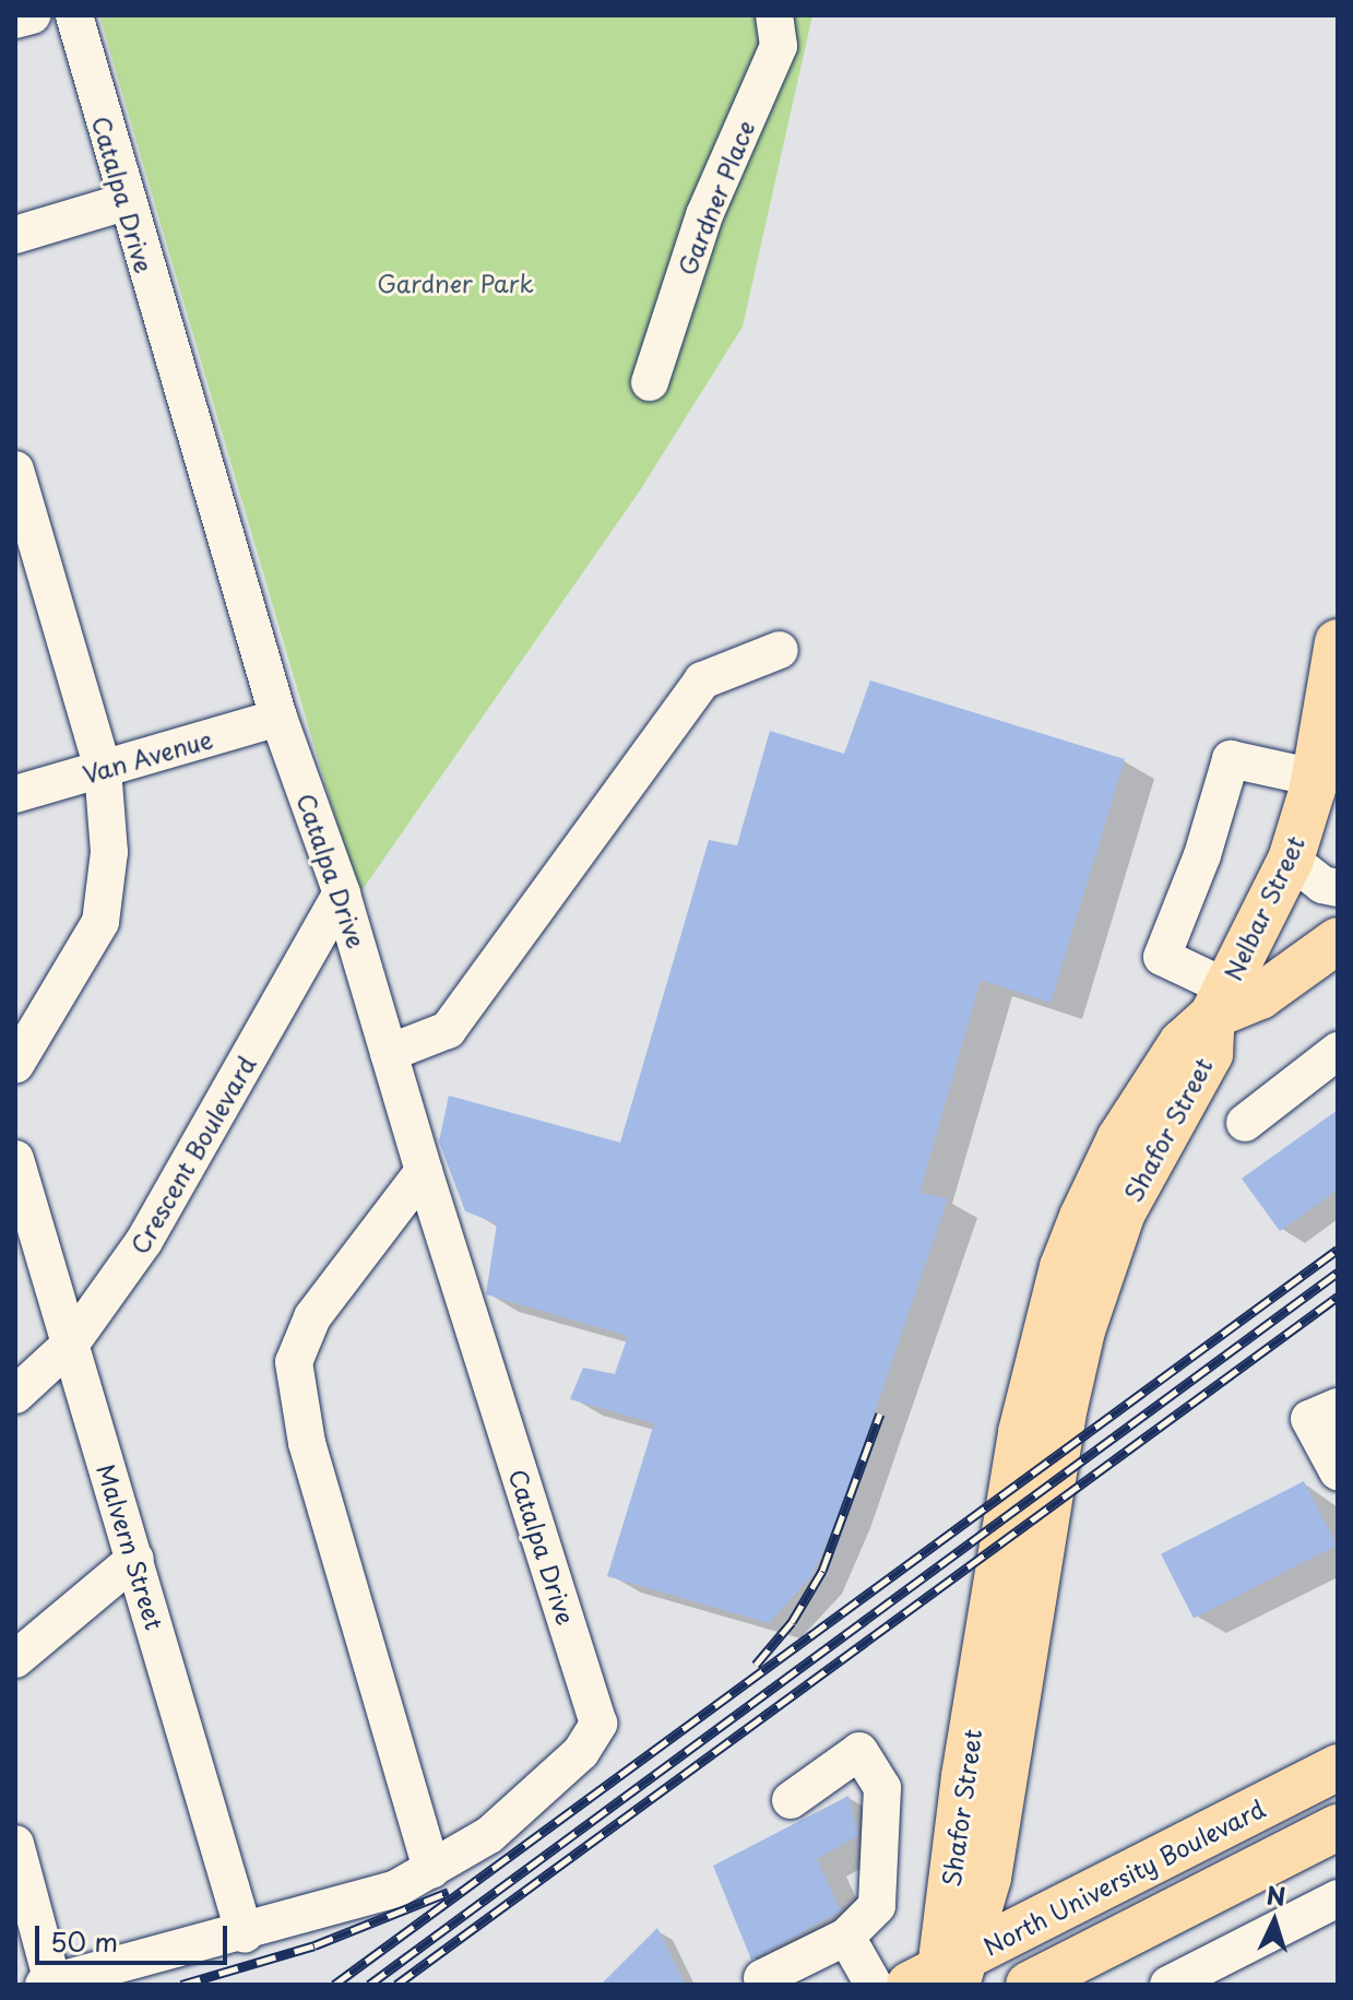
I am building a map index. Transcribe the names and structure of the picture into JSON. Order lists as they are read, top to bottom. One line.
{"streets":{"main road":["Nelbar Street","Shafor Street","North University Boulevard"],"street":["Catalpa Drive","Gardner Place","Van Avenue","Crescent Boulevard","Malvern Street"]},"crossings":[["Catalpa Drive","Van Avenue"],["Catalpa Drive","Crescent Boulevard"],["Nelbar Street","Shafor Street"],["Shafor Street","North University Boulevard"],["Crescent Boulevard","Malvern Street"]],"parks":["Gardner Park"],"scale_bar":"50 m","north":"top"}
